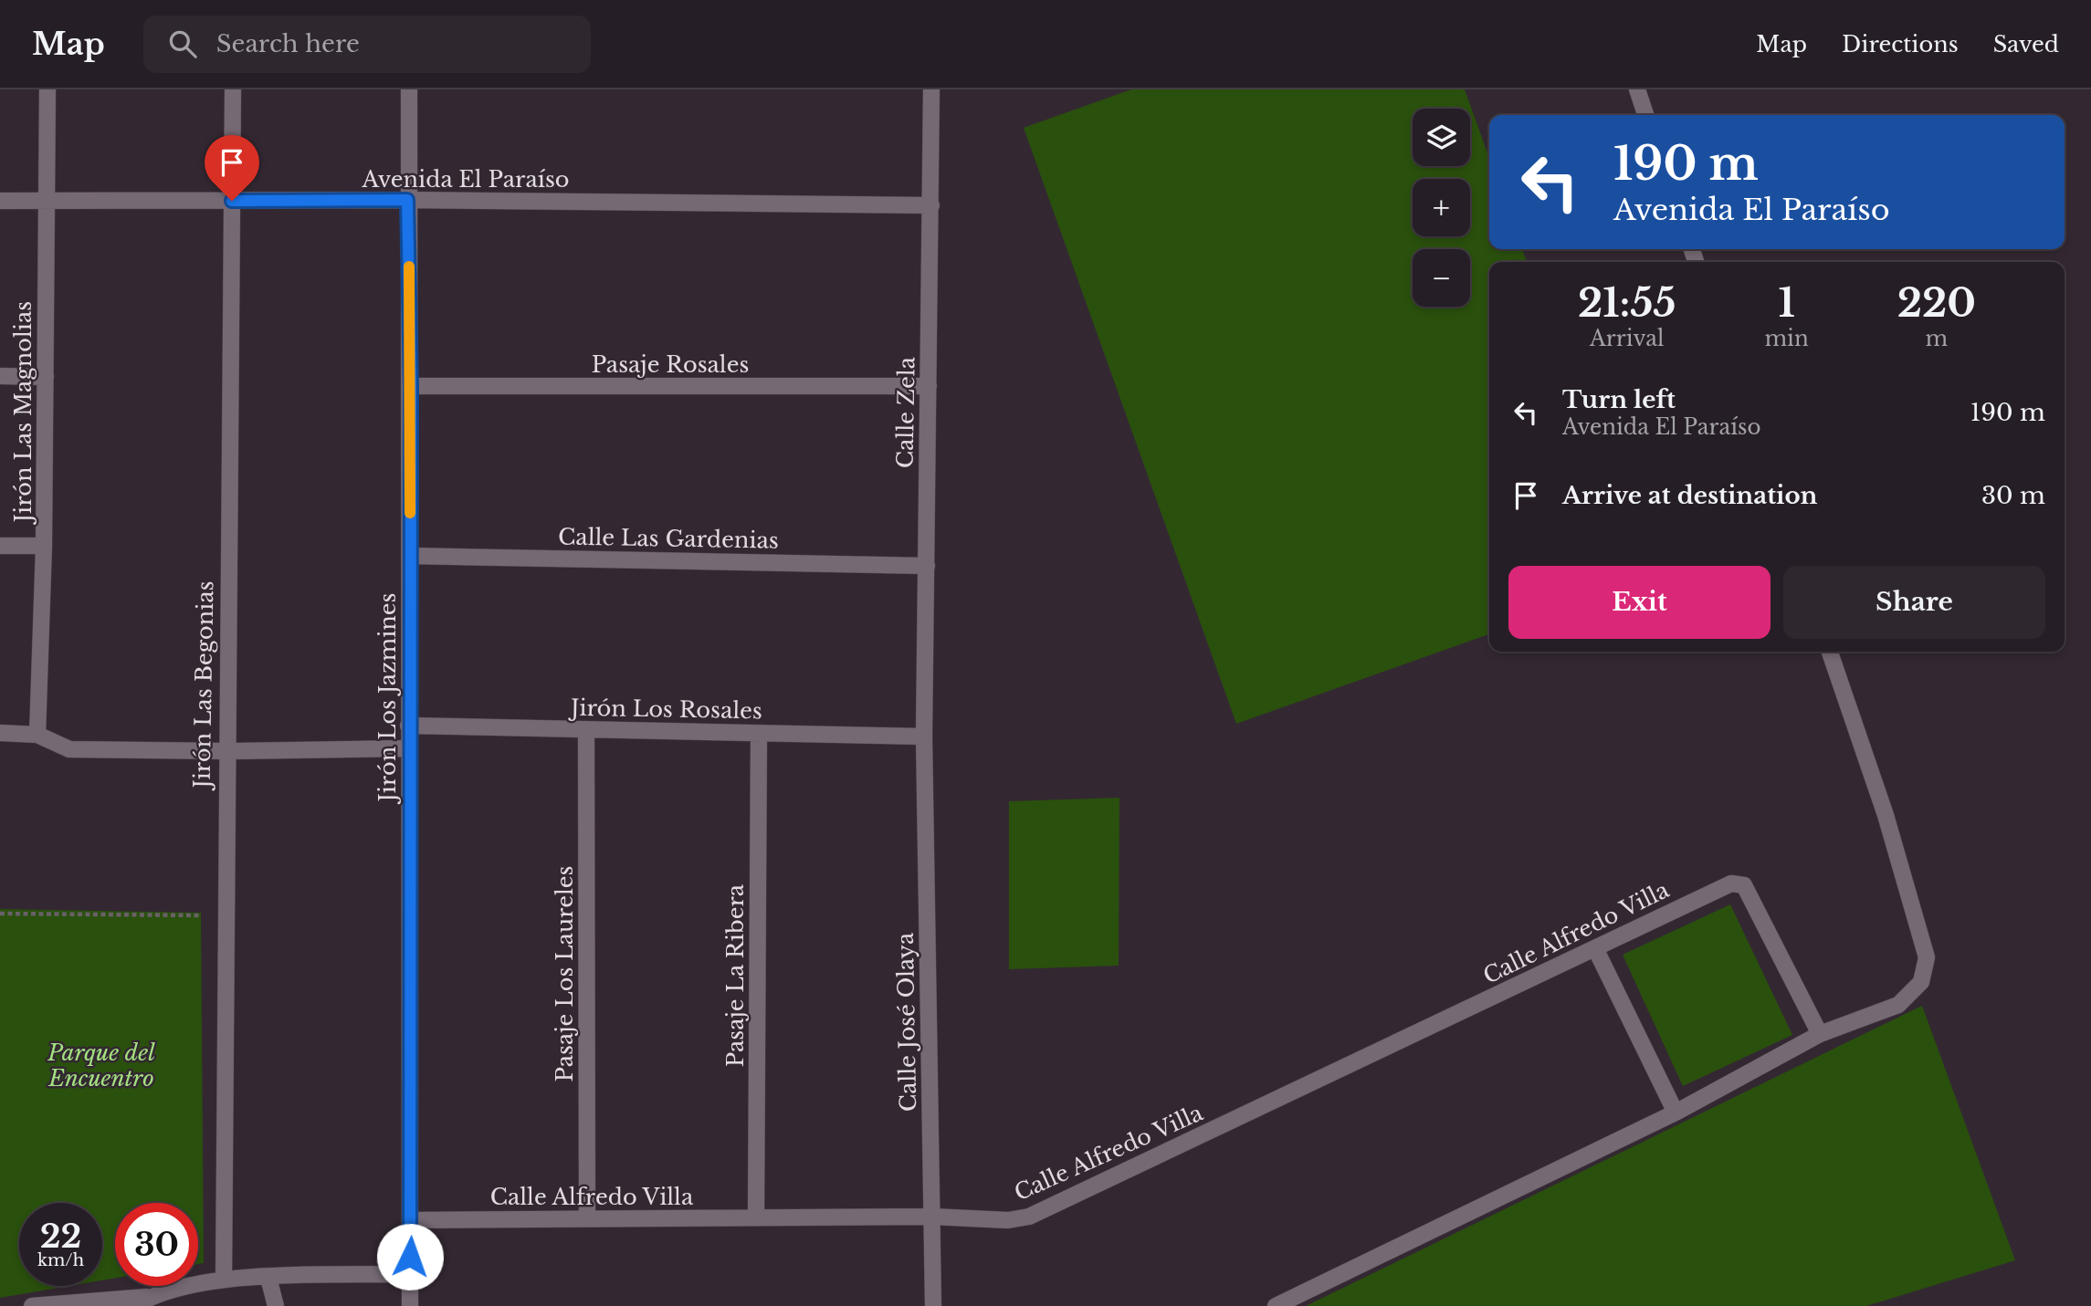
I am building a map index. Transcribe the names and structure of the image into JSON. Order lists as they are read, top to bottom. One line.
{"streets":{"street":["Avenida El Paraíso","Pasaje Rosales","Jirón Las Magnolias","Calle Zela","Calle Las Gardenias","Jirón Las Begonias","Jirón Los Jazmines","Jirón Los Rosales","Calle Alfredo Villa","Pasaje Los Laureles","Pasaje La Ribera","Calle José Olaya"]},"crossings":[["Avenida El Paraíso","Jirón Las Magnolias"],["Avenida El Paraíso","Calle Zela"],["Avenida El Paraíso","Jirón Las Begonias"],["Avenida El Paraíso","Jirón Los Jazmines"],["Pasaje Rosales","Calle Zela"],["Pasaje Rosales","Jirón Los Jazmines"],["Calle Zela","Calle Las Gardenias"],["Calle Zela","Jirón Los Rosales"],["Calle Zela","Calle José Olaya"],["Calle Las Gardenias","Jirón Los Jazmines"],["Jirón Los Jazmines","Jirón Los Rosales"],["Jirón Los Jazmines","Calle Alfredo Villa"],["Jirón Los Rosales","Pasaje Los Laureles"],["Jirón Los Rosales","Pasaje La Ribera"],["Jirón Los Rosales","Calle José Olaya"],["Calle Alfredo Villa","Pasaje Los Laureles"],["Calle Alfredo Villa","Pasaje La Ribera"],["Calle Alfredo Villa","Calle José Olaya"]],"parks":["Parque del Encuentro"],"page":{"header":"Map","search":"Search here","nav":["Map","Directions","Saved"],"map_buttons":["+","−"],"turn":["190 m","Avenida El Paraíso"],"eta":["21:55","Arrival","1","min","220","m"],"list":[{"name":"Turn left","note":"Avenida El Paraíso","value":"190 m"},{"name":"Arrive at destination","value":"30 m"}],"buttons":["Exit","Share"],"speed":"22 km/h","limit":"30"}}
